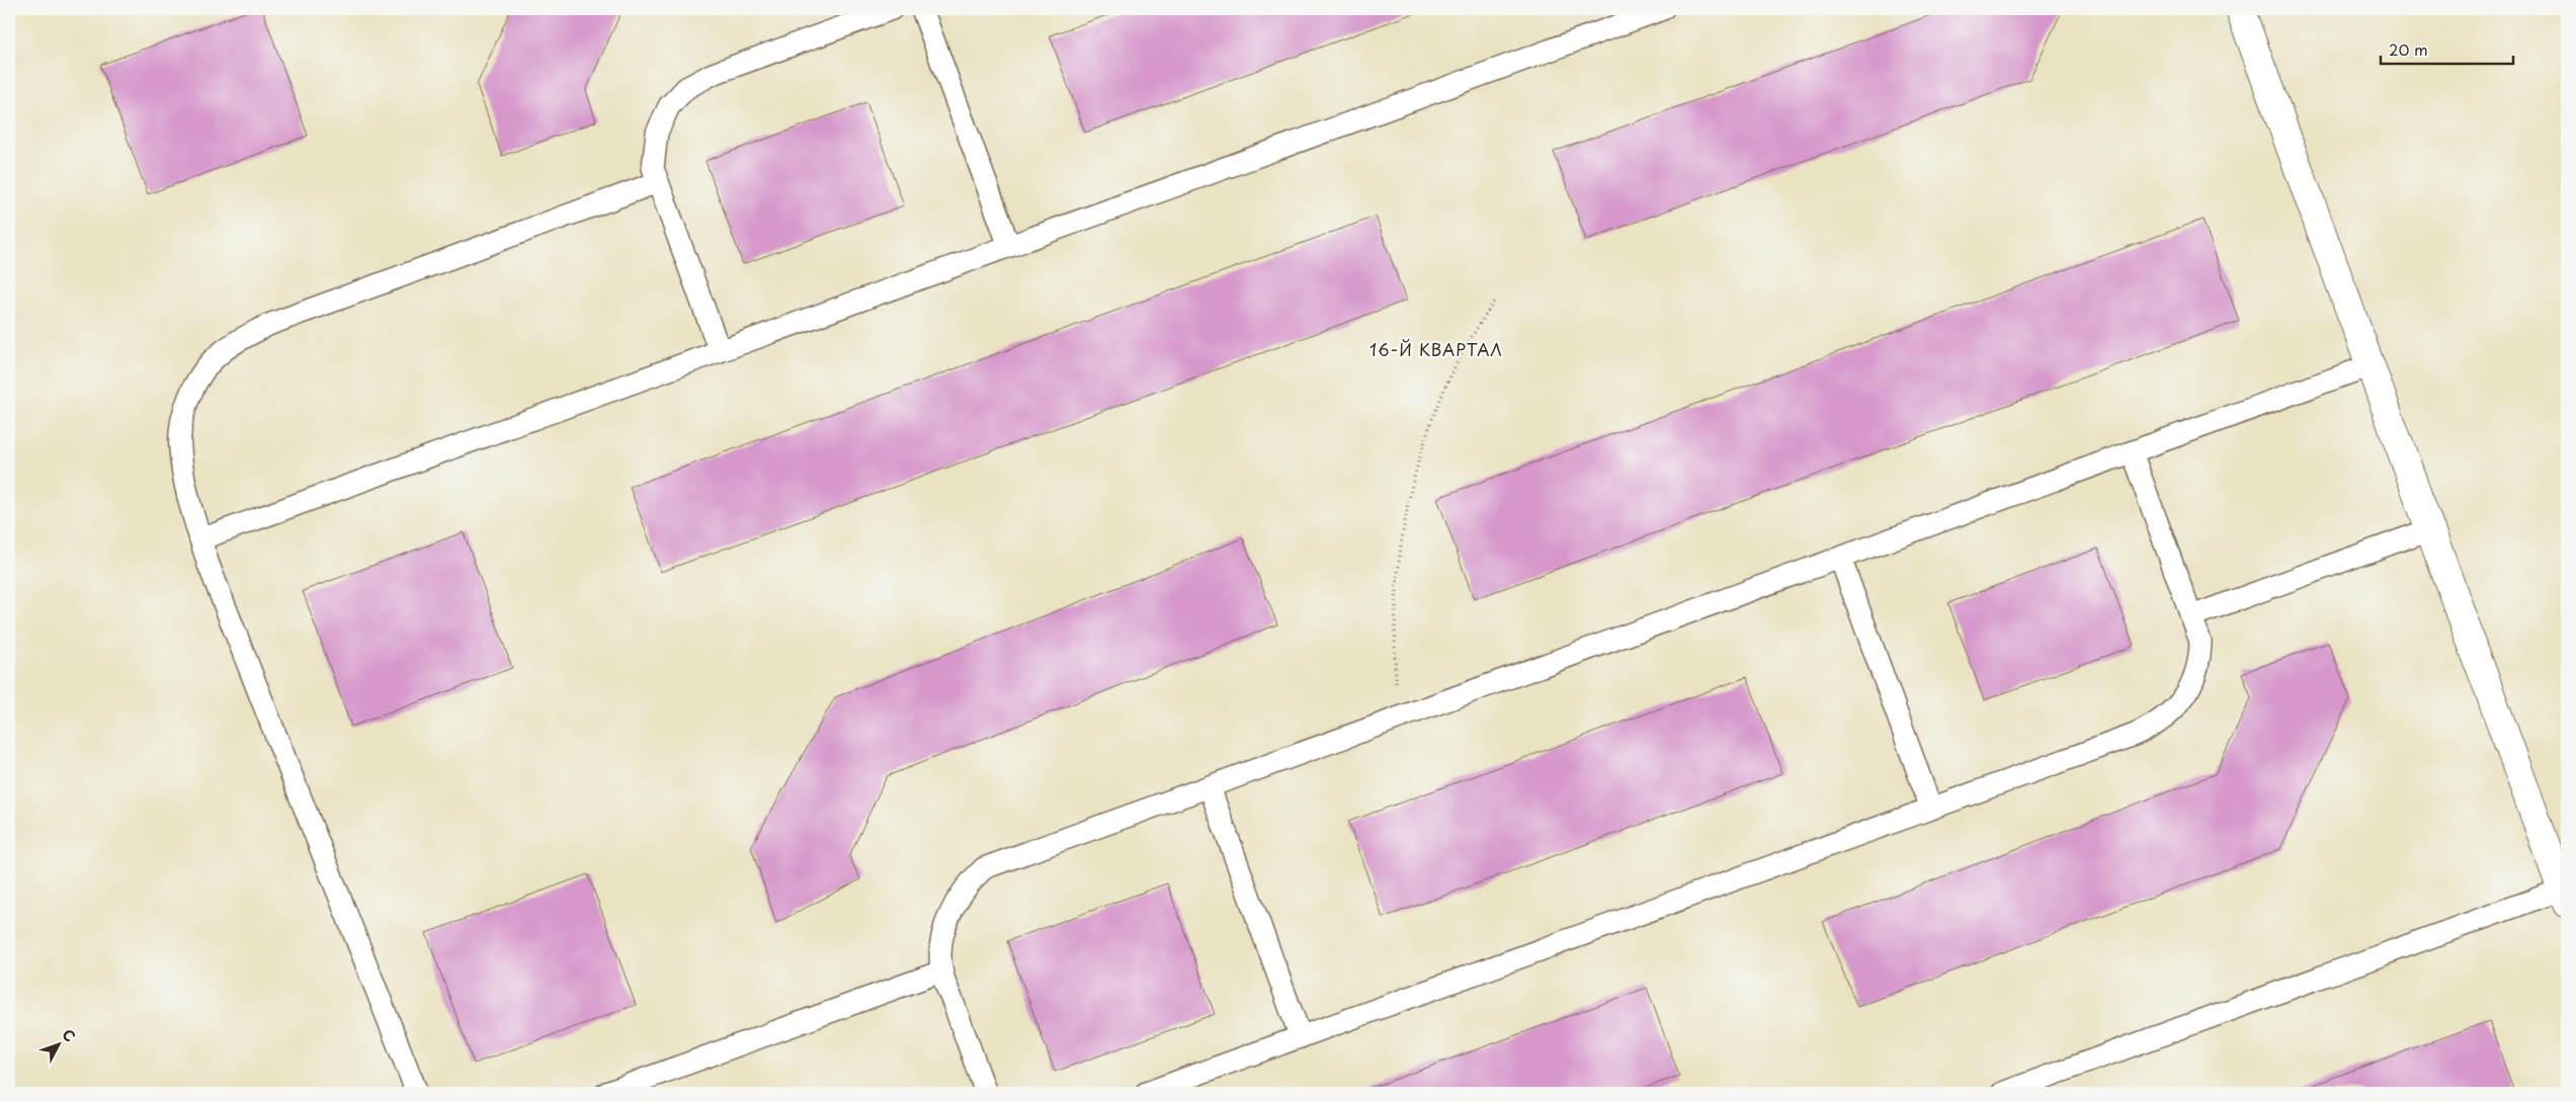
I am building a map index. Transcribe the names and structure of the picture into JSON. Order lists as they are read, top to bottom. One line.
{"districts":["16-Й КВАРТАЛ"],"scale_bar":"20 m","north":"top right"}
